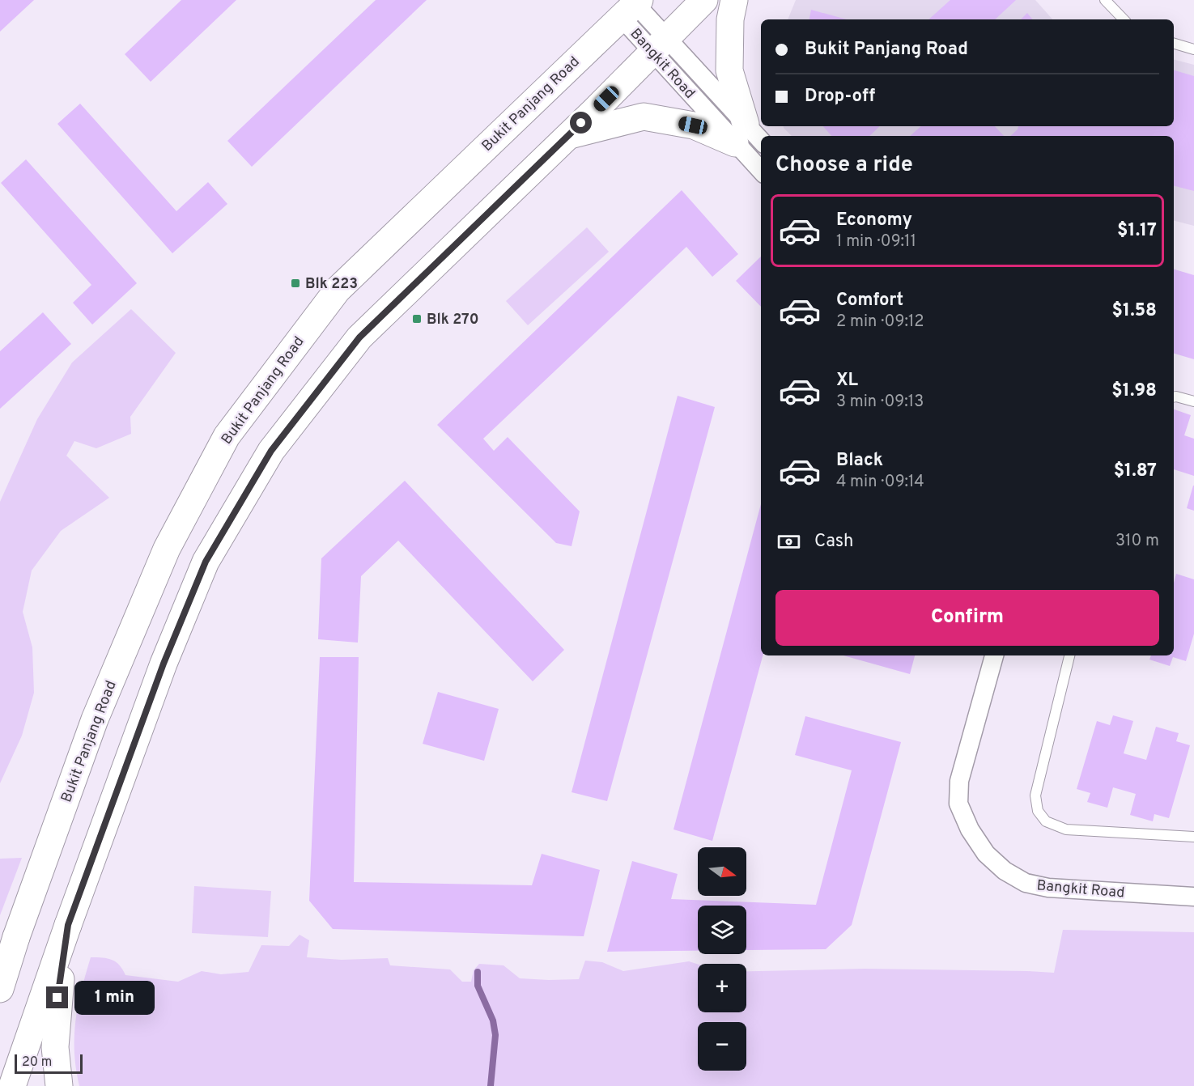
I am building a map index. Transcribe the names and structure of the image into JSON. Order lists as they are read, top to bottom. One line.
{"streets":{"main road":["Bukit Panjang Road"],"street":["Bangkit Road"]},"crossings":[["Bangkit Road","Bukit Panjang Road"]],"places":{"transit":["Blk 223","Blk 270"]},"scale_bar":"20 m","north":"right","page":{"banner":["Bukit Panjang Road","Drop-off"],"heading":"Choose a ride","list":[{"name":"Economy","note":"1 min · 09:11","value":"$1.17"},{"name":"Comfort","note":"2 min · 09:12","value":"$1.58"},{"name":"XL","note":"3 min · 09:13","value":"$1.98"},{"name":"Black","note":"4 min · 09:14","value":"$1.87"}],"pay":["Cash","310 m"],"buttons":"Confirm","map_buttons":["+","−"],"bubble":"1 min","scale":"20 m"}}
